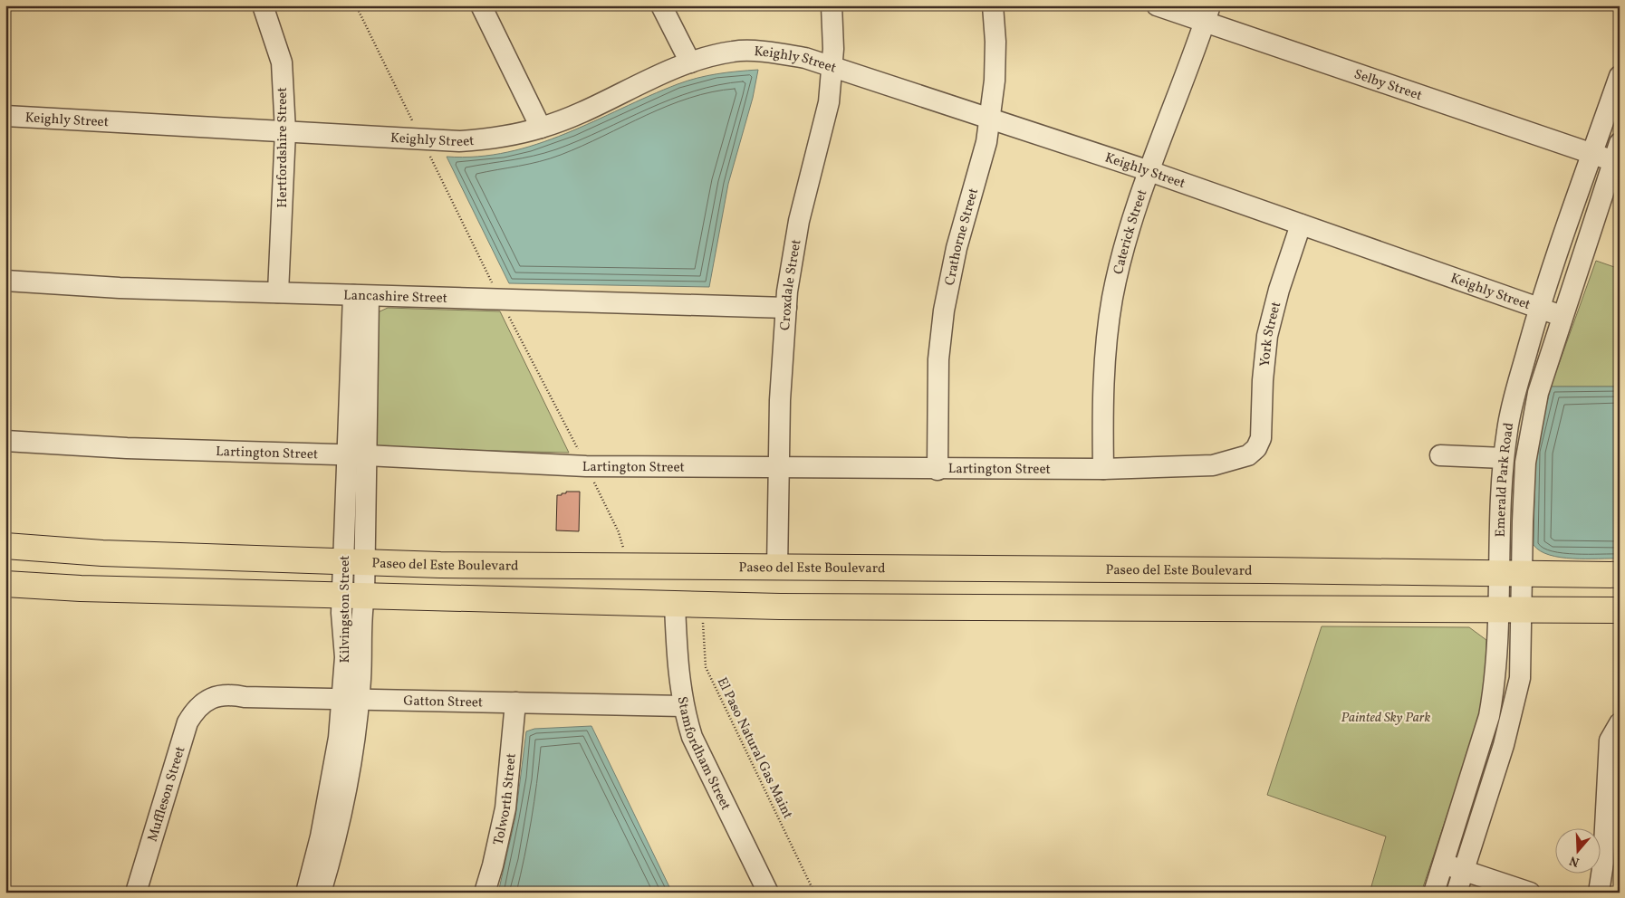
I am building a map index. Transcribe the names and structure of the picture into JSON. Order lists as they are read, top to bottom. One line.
{"streets":{"main road":["Paseo del Este Boulevard"],"street":["Keighly Street","Selby Street","Hertfordshire Street","Caterick Street","Crathorne Street","Croxdale Street","Lancashire Street","York Street","Lartington Street","Emerald Park Road","Kilvingston Street","Gatton Street","Stamfordham Street","Muffleson Street","Tolworth Street"],"path":["El Paso Natural Gas Maint"]},"crossings":[["Keighly Street","Hertfordshire Street"],["Keighly Street","Caterick Street"],["Keighly Street","Crathorne Street"],["Keighly Street","Croxdale Street"],["Keighly Street","York Street"],["Keighly Street","Emerald Park Road"],["Selby Street","Caterick Street"],["Selby Street","Emerald Park Road"],["Hertfordshire Street","Lancashire Street"],["Caterick Street","Lartington Street"],["Crathorne Street","Lartington Street"],["Croxdale Street","Lancashire Street"],["Croxdale Street","Lartington Street"],["Croxdale Street","Paseo del Este Boulevard"],["Lancashire Street","Kilvingston Street"],["York Street","Lartington Street"],["Lartington Street","Kilvingston Street"],["Emerald Park Road","Paseo del Este Boulevard"],["Paseo del Este Boulevard","Kilvingston Street"],["Kilvingston Street","Gatton Street"],["Gatton Street","Stamfordham Street"],["Gatton Street","Muffleson Street"],["Gatton Street","Tolworth Street"]],"parks":["Painted Sky Park"],"north":"bottom"}
